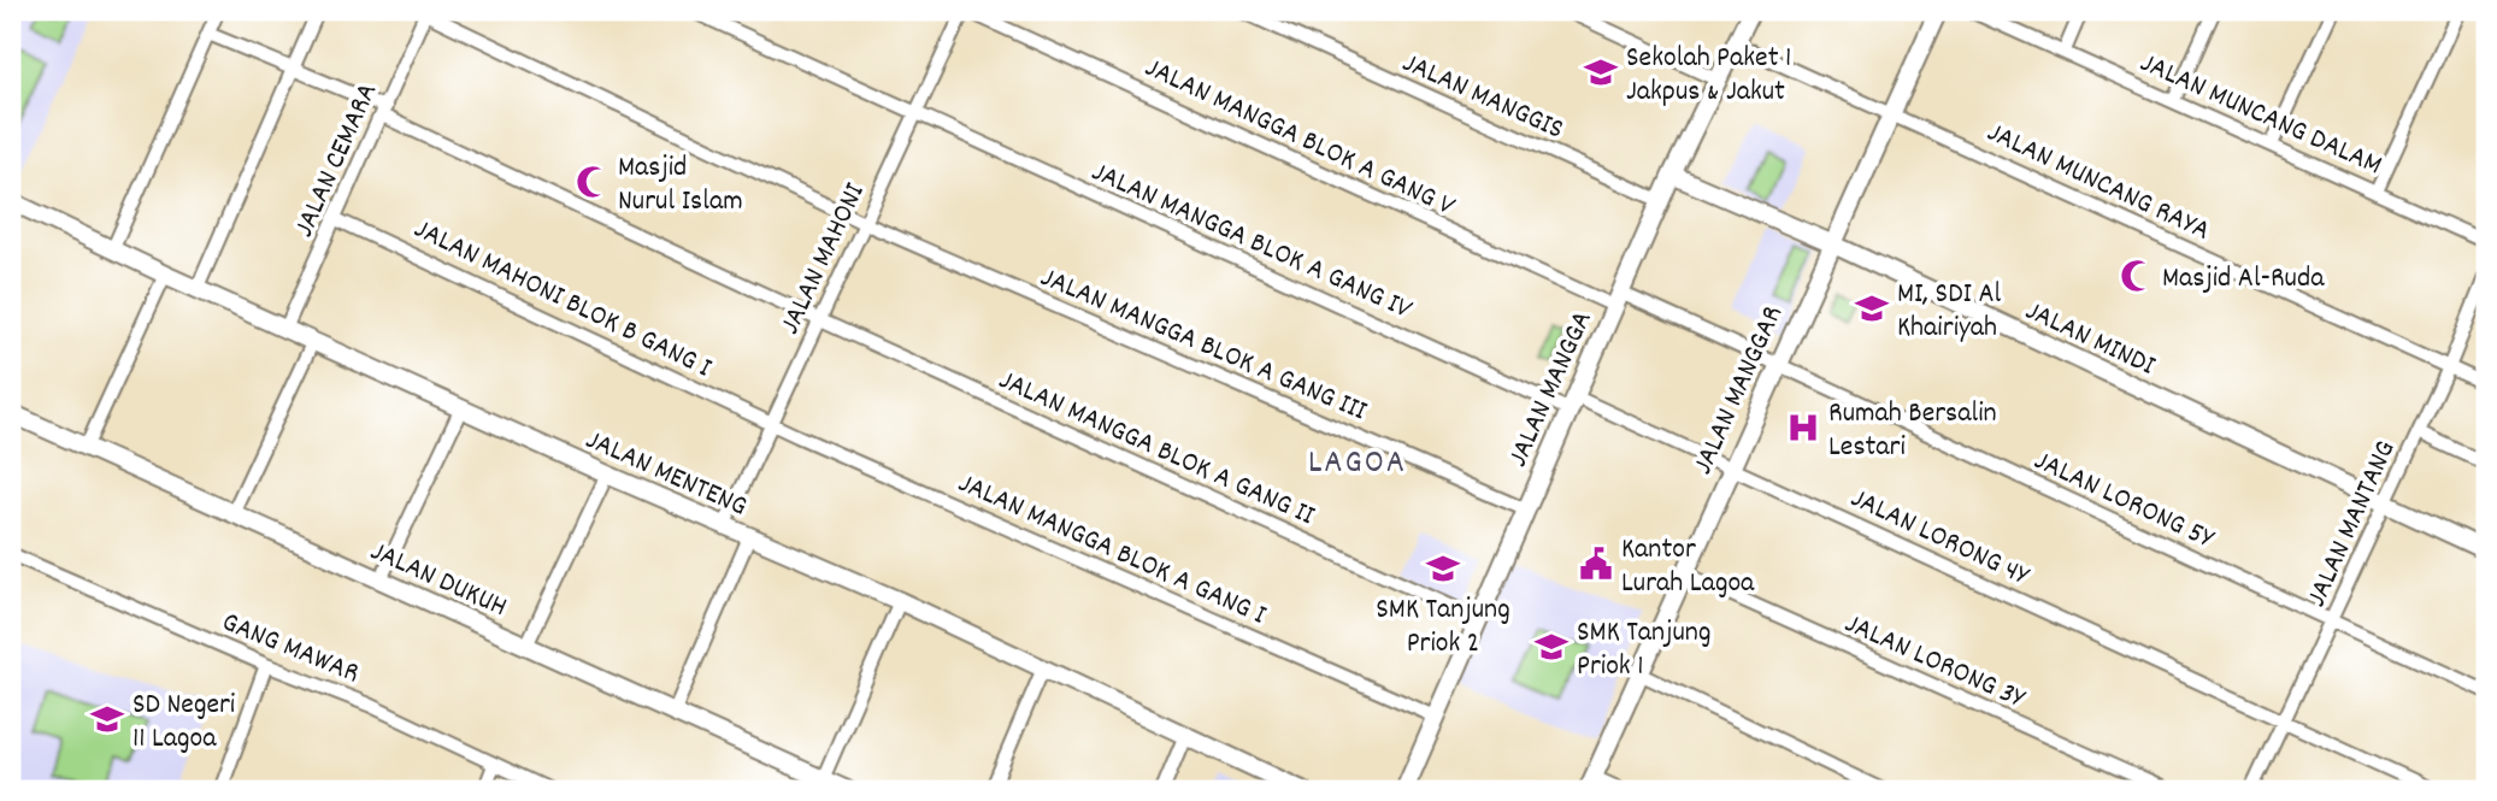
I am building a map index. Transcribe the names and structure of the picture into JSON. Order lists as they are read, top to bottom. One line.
{"streets":{"street":["JALAN MANGGIS","JALAN MUNCANG DALAM","JALAN MANGGA BLOK A GANG V","JALAN CEMARA","JALAN MUNCANG RAYA","JALAN MANGGA BLOK A GANG IV","JALAN MAHONI","JALAN MAHONI BLOK B GANG I","JALAN MINDI","JALAN MANGGA BLOK A GANG III","JALAN MANGGA","JALAN MANGGAR","JALAN MANGGA BLOK A GANG II","JALAN MENTENG","JALAN LORONG 5Y","JALAN MANTANG","JALAN LORONG 4Y","JALAN MANGGA BLOK A GANG I","JALAN DUKUH","GANG MAWAR","JALAN LORONG 3Y"]},"crossings":[["JALAN MANGGIS","JALAN MANGGA"],["JALAN MANGGA BLOK A GANG V","JALAN MAHONI"],["JALAN MANGGA BLOK A GANG V","JALAN MANGGA"],["JALAN MANGGA BLOK A GANG V","JALAN LORONG 5Y"],["JALAN CEMARA","JALAN MAHONI BLOK B GANG I"],["JALAN CEMARA","JALAN MANGGA BLOK A GANG III"],["JALAN CEMARA","JALAN MANGGA BLOK A GANG II"],["JALAN CEMARA","JALAN MENTENG"],["JALAN MUNCANG RAYA","JALAN MANGGA"],["JALAN MUNCANG RAYA","JALAN MANGGAR"],["JALAN MUNCANG RAYA","JALAN MANTANG"],["JALAN MANGGA BLOK A GANG IV","JALAN MAHONI"],["JALAN MANGGA BLOK A GANG IV","JALAN MANGGA"],["JALAN MANGGA BLOK A GANG IV","JALAN LORONG 4Y"],["JALAN MAHONI","JALAN MAHONI BLOK B GANG I"],["JALAN MAHONI","JALAN MANGGA BLOK A GANG III"],["JALAN MAHONI","JALAN MANGGA BLOK A GANG II"],["JALAN MAHONI","JALAN MENTENG"],["JALAN MAHONI","JALAN MANGGA BLOK A GANG I"],["JALAN MAHONI BLOK B GANG I","JALAN MANGGA BLOK A GANG I"],["JALAN MINDI","JALAN MANGGA"],["JALAN MINDI","JALAN MANGGAR"],["JALAN MINDI","JALAN MANTANG"],["JALAN MANGGA BLOK A GANG III","JALAN MANGGA"],["JALAN MANGGA","JALAN MANGGA BLOK A GANG II"],["JALAN MANGGA","JALAN LORONG 5Y"],["JALAN MANGGA","JALAN LORONG 4Y"],["JALAN MANGGA","JALAN MANGGA BLOK A GANG I"],["JALAN MANGGAR","JALAN LORONG 5Y"],["JALAN MANGGAR","JALAN LORONG 4Y"],["JALAN MANGGAR","JALAN LORONG 3Y"],["JALAN LORONG 5Y","JALAN MANTANG"],["JALAN MANTANG","JALAN LORONG 4Y"]],"districts":["LAGOA"],"places":{"school or university":["Sekolah Paket 1 Jakpus & Jakut","MI, SDI Al Khairiyah","SMK Tanjung Priok 2","SMK Tanjung Priok 1","SD Negeri 11 Lagoa"],"mosque":["Masjid Nurul Islam","Masjid Al-Ruda"],"hospital":["Rumah Bersalin Lestari"],"public building":["Kantor Lurah Lagoa"]}}
